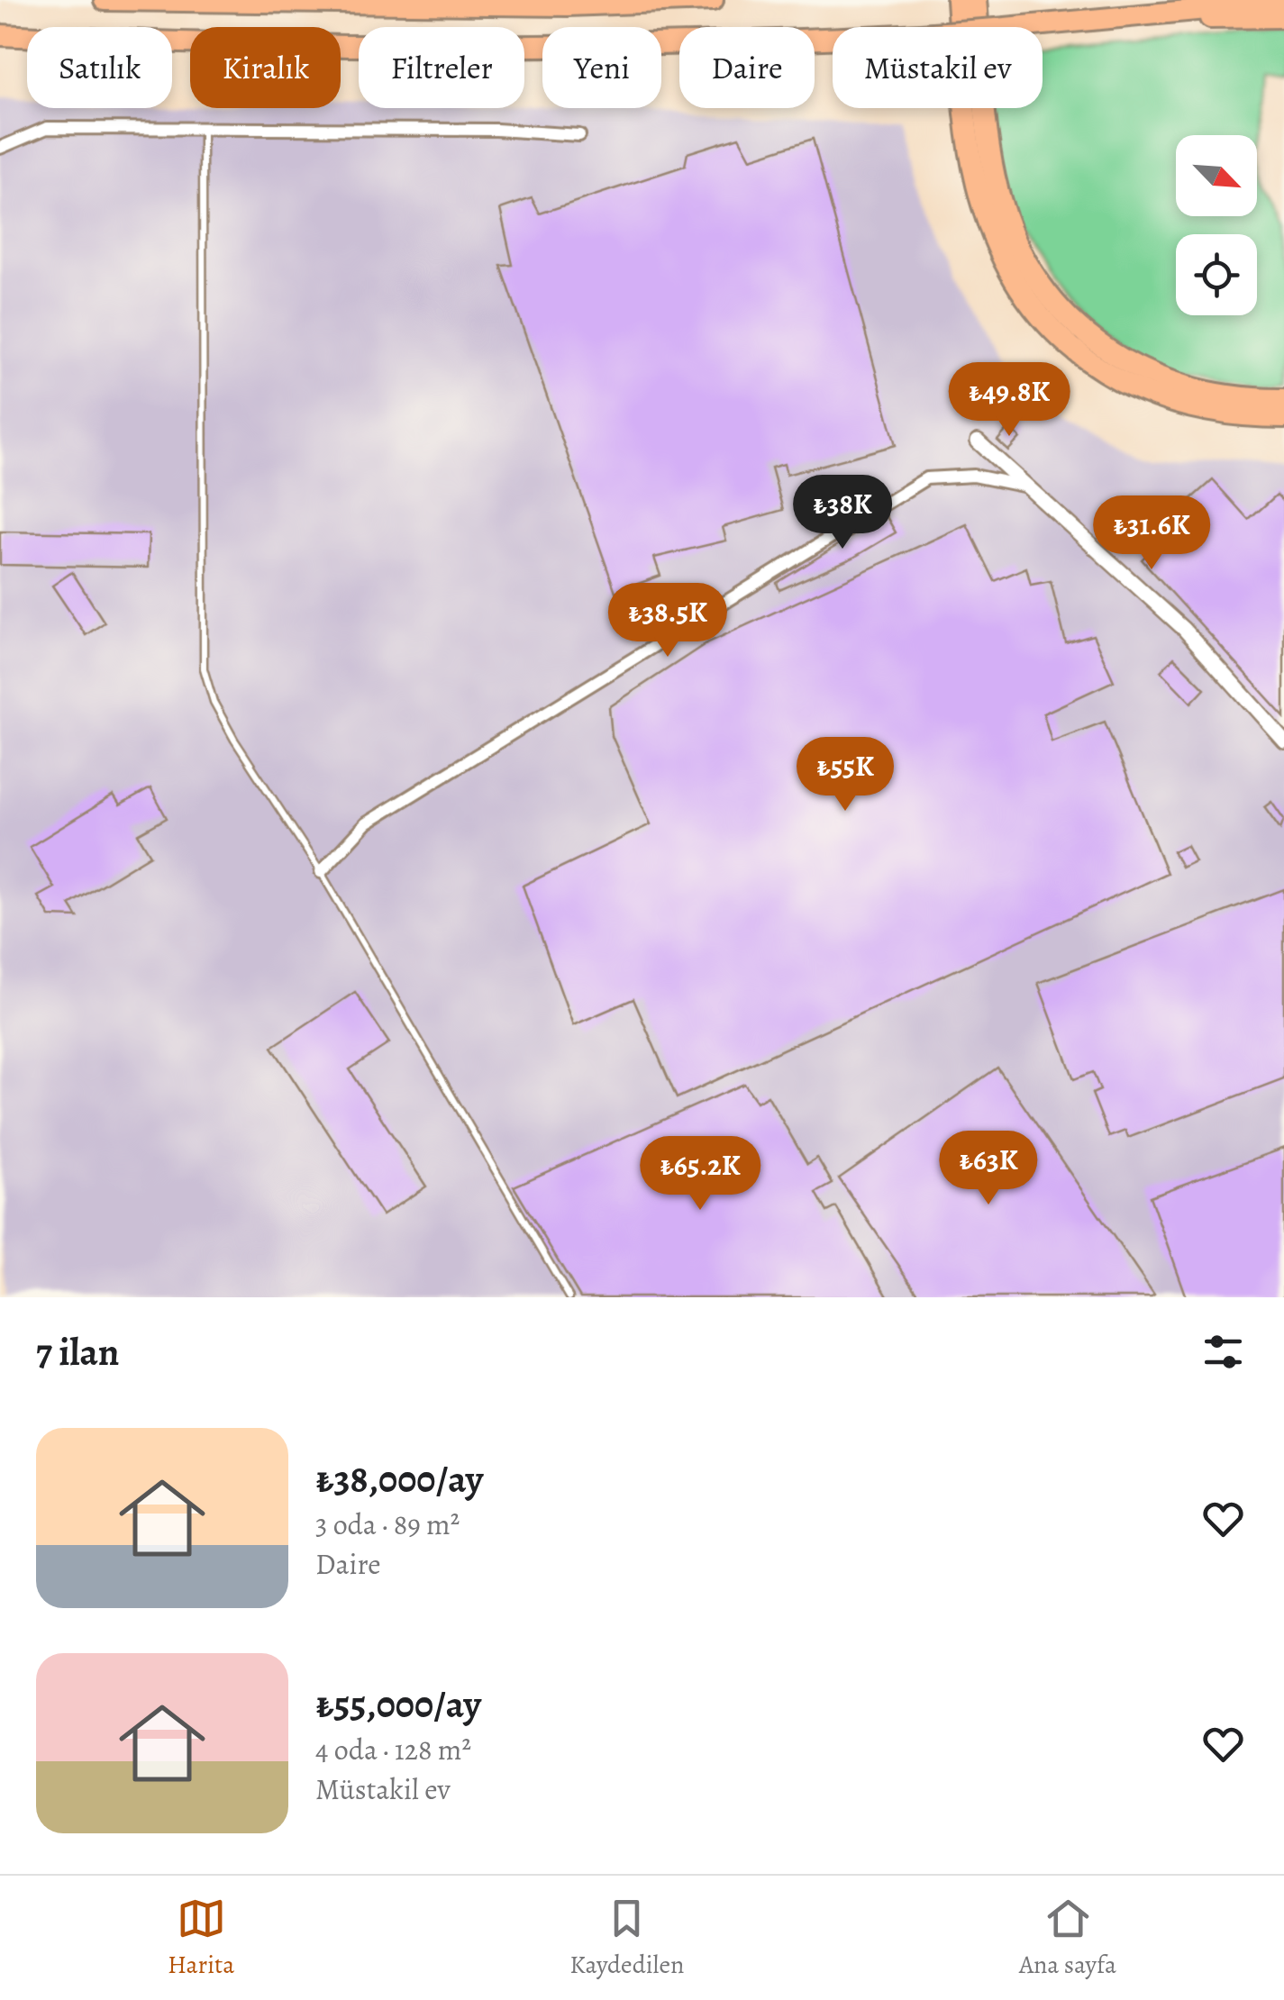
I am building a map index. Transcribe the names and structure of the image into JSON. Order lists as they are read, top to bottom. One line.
{"north":"bottom right","page":{"chip":["Satılık","Kiralık","Filtreler","Yeni","Daire","Müstakil ev"],"price":["₺49.8K","₺38K","₺31.6K","₺38.5K","₺55K","₺63K","₺65.2K"],"heading":"7 ilan","list":[{"name":"₺38,000/ay","note":"3 oda · 89 m² · Daire"},{"name":"₺55,000/ay","note":"4 oda · 128 m² · Müstakil ev"}],"tabs":["Harita","Kaydedilen","Ana sayfa"]}}
